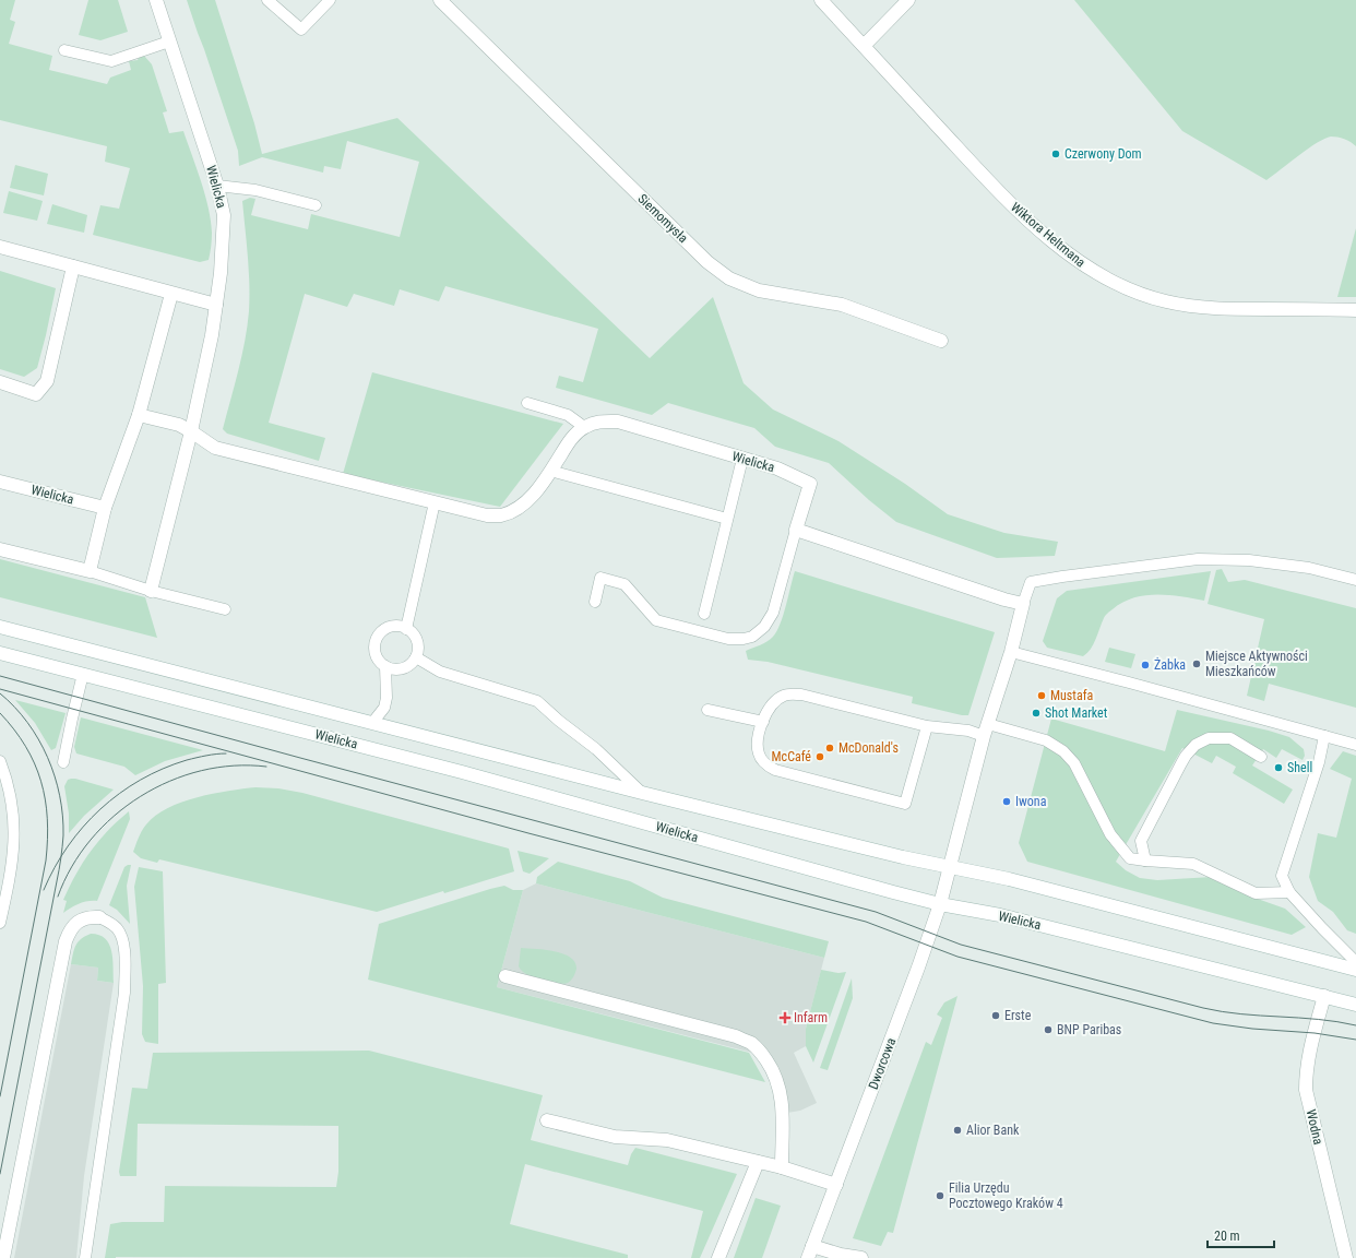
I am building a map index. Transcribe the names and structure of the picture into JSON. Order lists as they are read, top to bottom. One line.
{"streets":{"street":["Wielicka","Siemomysła","Wiktora Heltmana","Dworcowa","Wodna"]},"crossings":[["Wielicka","Dworcowa"],["Wielicka","Wodna"]],"places":{"other":["Czerwony Dom","Miejsce Aktywności Mieszkańców","Żabka","Mustafa","Shot Market","McDonald's","McCafé","Shell","Iwona","Erste","BNP Paribas","Alior Bank","Filia Urzędu Pocztowego Kraków 4"],"health":["Infarm"]},"scale_bar":"20 m"}
